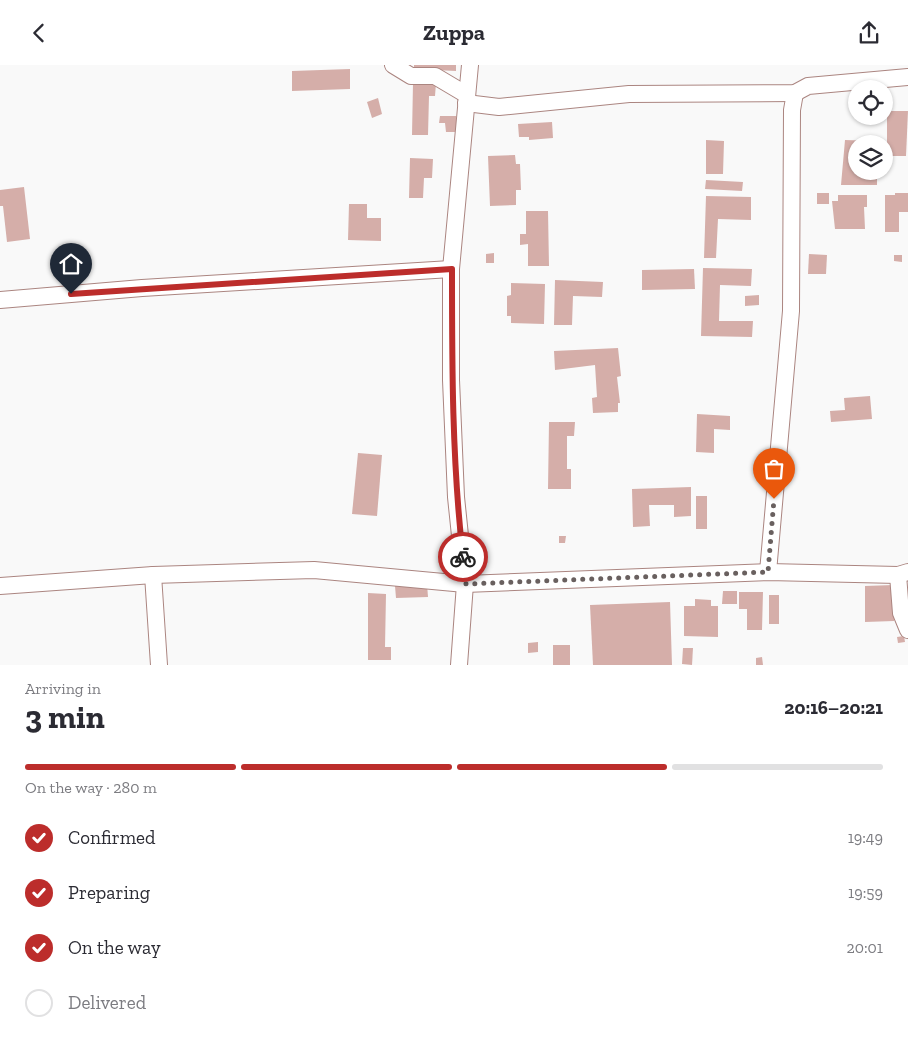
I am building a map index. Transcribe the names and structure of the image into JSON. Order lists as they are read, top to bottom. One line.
{"page":{"header":"Zuppa","heading":["3 min","Arriving in","20:16–20:21"],"bar":"On the way · 280 m","list":[["Confirmed","19:49"],["Preparing","19:59"],["On the way","20:01"],"Delivered"]}}
